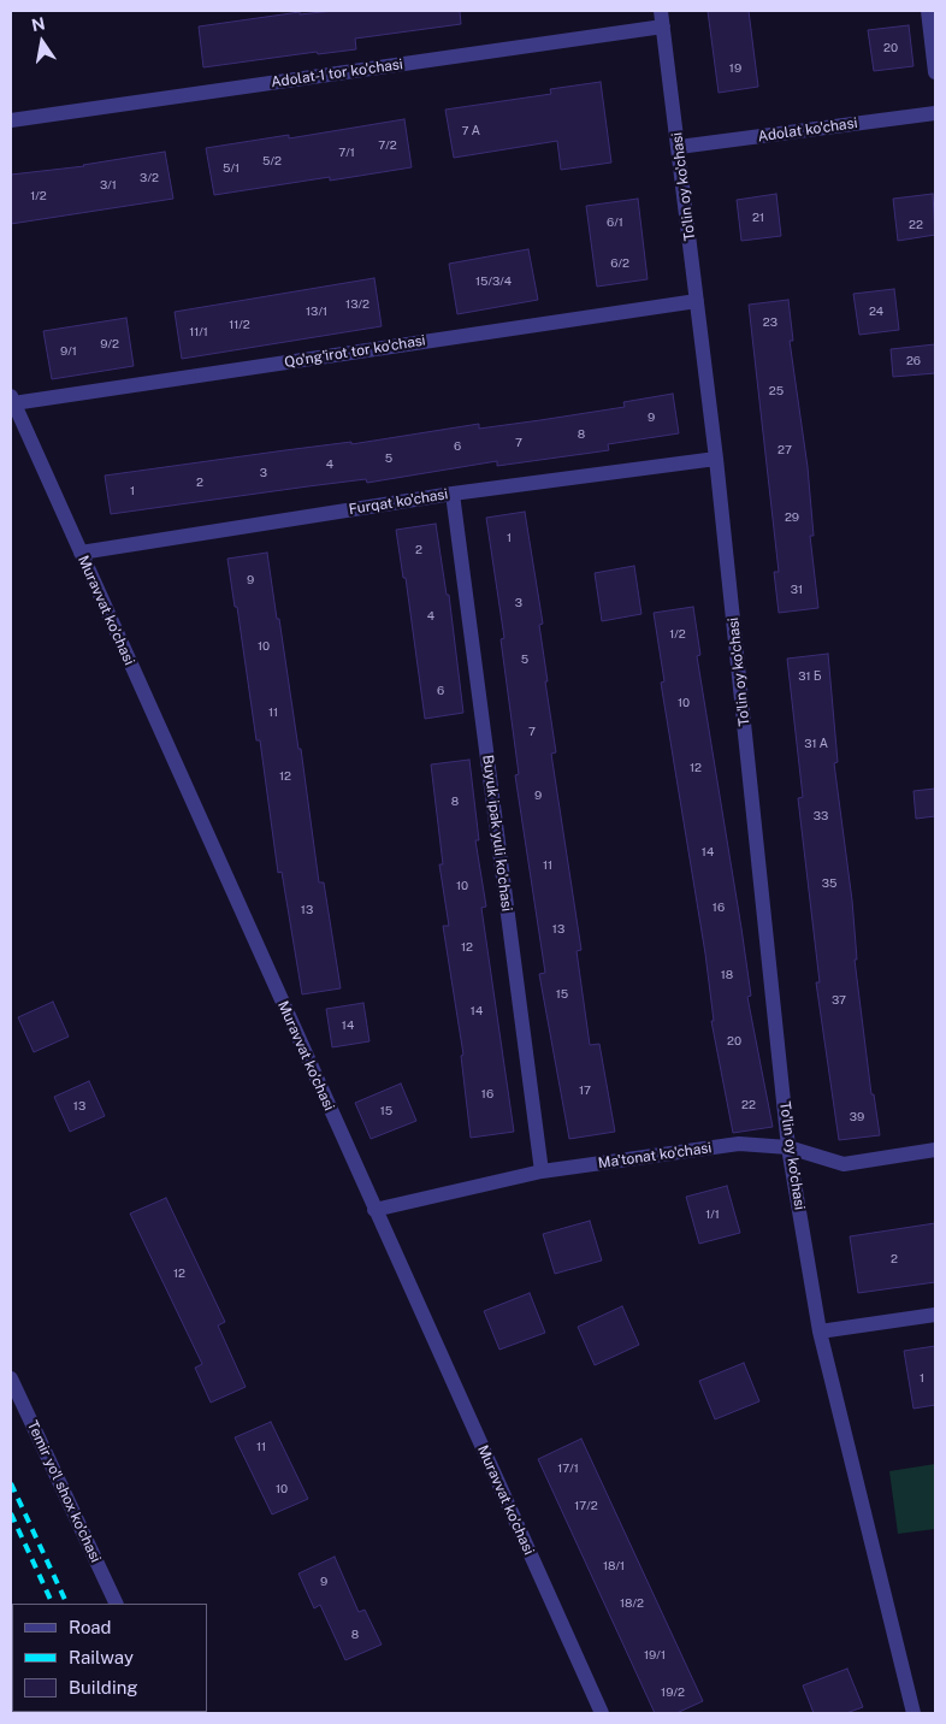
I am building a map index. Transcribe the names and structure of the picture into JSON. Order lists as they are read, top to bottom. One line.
{"streets":{"street":["Adolat-1 tor ko'chasi","Adolat ko'chasi","To'lin oy ko'chasi","Qo'ng'irot tor ko'chasi","Furqat ko'chasi","Muravvat ko'chasi","Buyuk ipak yuli ko'chasi","Ma'tonat ko'chasi","Temir yo'l shox ko'chasi"]},"crossings":[["Adolat-1 tor ko'chasi","To'lin oy ko'chasi"],["Adolat ko'chasi","To'lin oy ko'chasi"],["To'lin oy ko'chasi","Qo'ng'irot tor ko'chasi"],["To'lin oy ko'chasi","Furqat ko'chasi"],["To'lin oy ko'chasi","Ma'tonat ko'chasi"],["Qo'ng'irot tor ko'chasi","Muravvat ko'chasi"],["Furqat ko'chasi","Muravvat ko'chasi"],["Furqat ko'chasi","Buyuk ipak yuli ko'chasi"],["Muravvat ko'chasi","Ma'tonat ko'chasi"],["Buyuk ipak yuli ko'chasi","Ma'tonat ko'chasi"]],"house_numbers":["20","19","7 А","7/2","7/1","5/2","5/1","3/2","3/1","1/2","21","6/1","22","6/2","15/3/4","13/2","13/1","24","23","11/2","11/1","9/2","9/1","26","25","9","8","7","6","27","5","4","3","2","1","29","1","2","9","31","3","4","1/2","10","5","31 Б","6","10","11","7","31 А","12","12","9","8","33","14","11","35","10","16","13","13","12","18","15","37","14","14","20","17","16","22","13","15","39","1/1","2","12","1","11","17/1","10","17/2","18/1","9","18/2","8","19/1","19/2"],"legend":["Road","Railway","Building"],"north":"top"}
